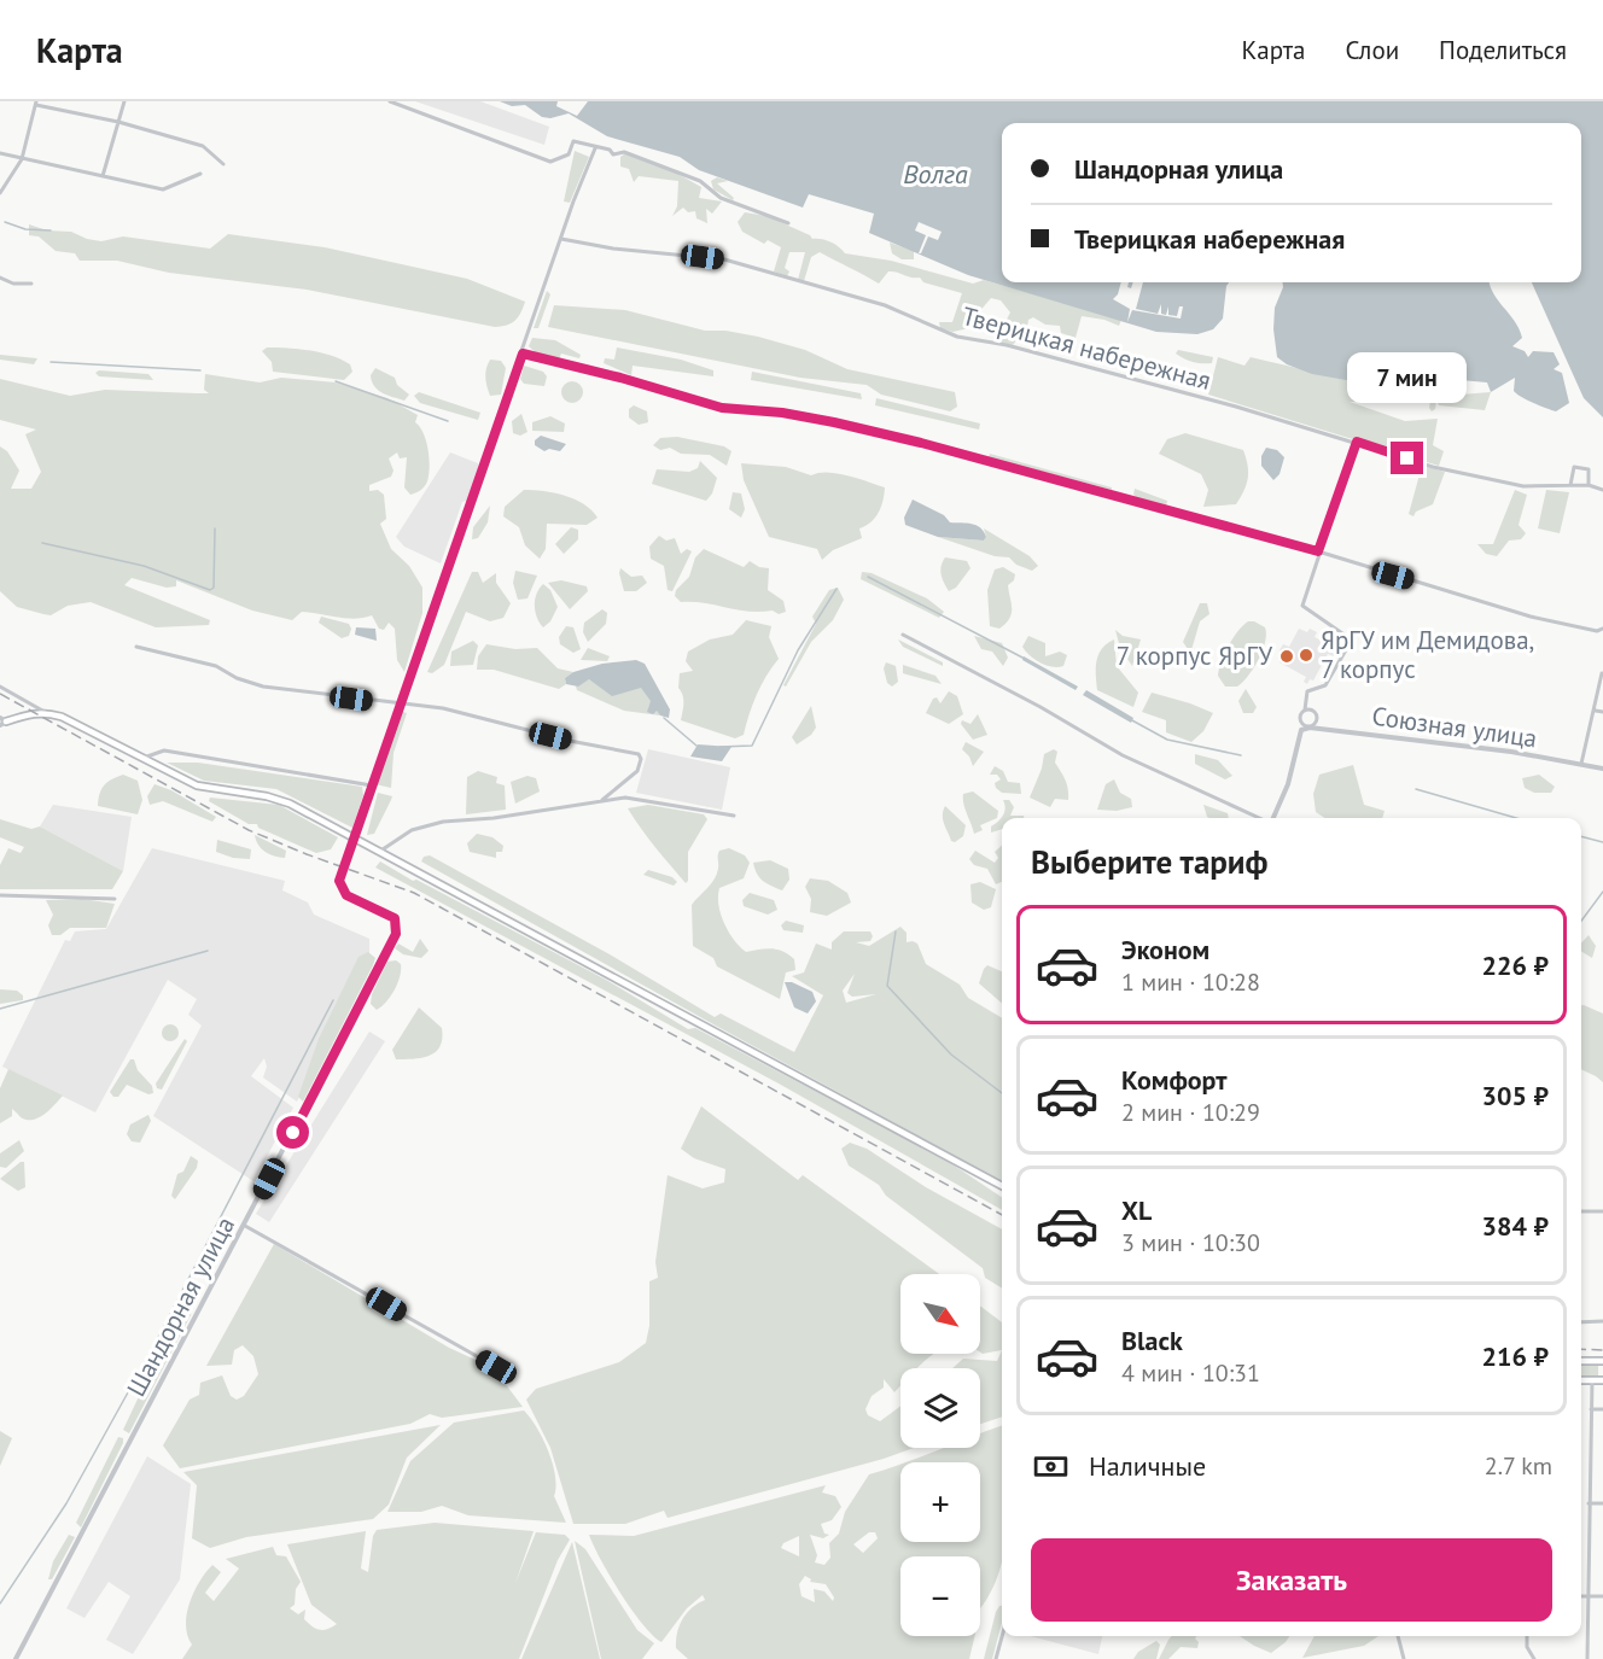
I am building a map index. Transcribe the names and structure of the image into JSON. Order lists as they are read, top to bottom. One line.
{"streets":{"street":["Тверицкая набережная","Союзная улица","Шандорная улица"]},"water":["Волга"],"places":["ЯрГУ им Демидова, 7 корпус","7 корпус ЯрГУ"],"north":"bottom right","page":{"header":"Карта","nav":["Карта","Слои","Поделиться"],"banner":["Шандорная улица","Тверицкая набережная"],"bubble":"7 мин","heading":"Выберите тариф","list":[{"name":"Эконом","note":"1 мин · 10:28","value":"226 ₽"},{"name":"Комфорт","note":"2 мин · 10:29","value":"305 ₽"},{"name":"XL","note":"3 мин · 10:30","value":"384 ₽"},{"name":"Black","note":"4 мин · 10:31","value":"216 ₽"}],"map_buttons":["+","−"],"pay":["Наличные","2.7 km"],"buttons":"Заказать"}}
